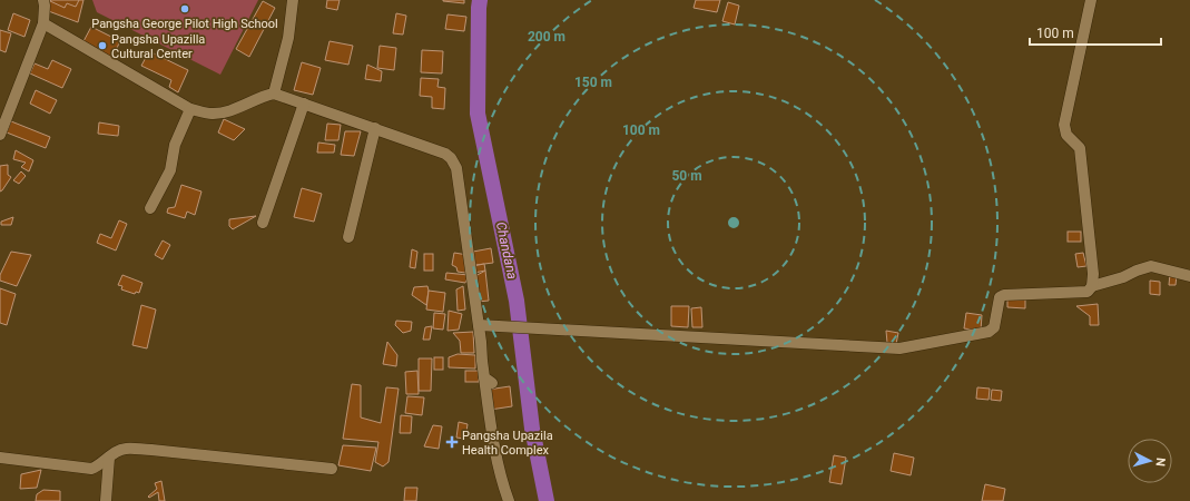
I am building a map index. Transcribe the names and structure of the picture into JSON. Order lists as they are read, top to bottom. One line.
{"water":["Chandana"],"places":{"other":["Pangsha George Pilot High School","Pangsha Upazilla Cultural Center"],"health":["Pangsha Upazila Health Complex"]},"scale_bar":"100 m","north":"right","rings":["200 m","150 m","100 m","50 m"]}
